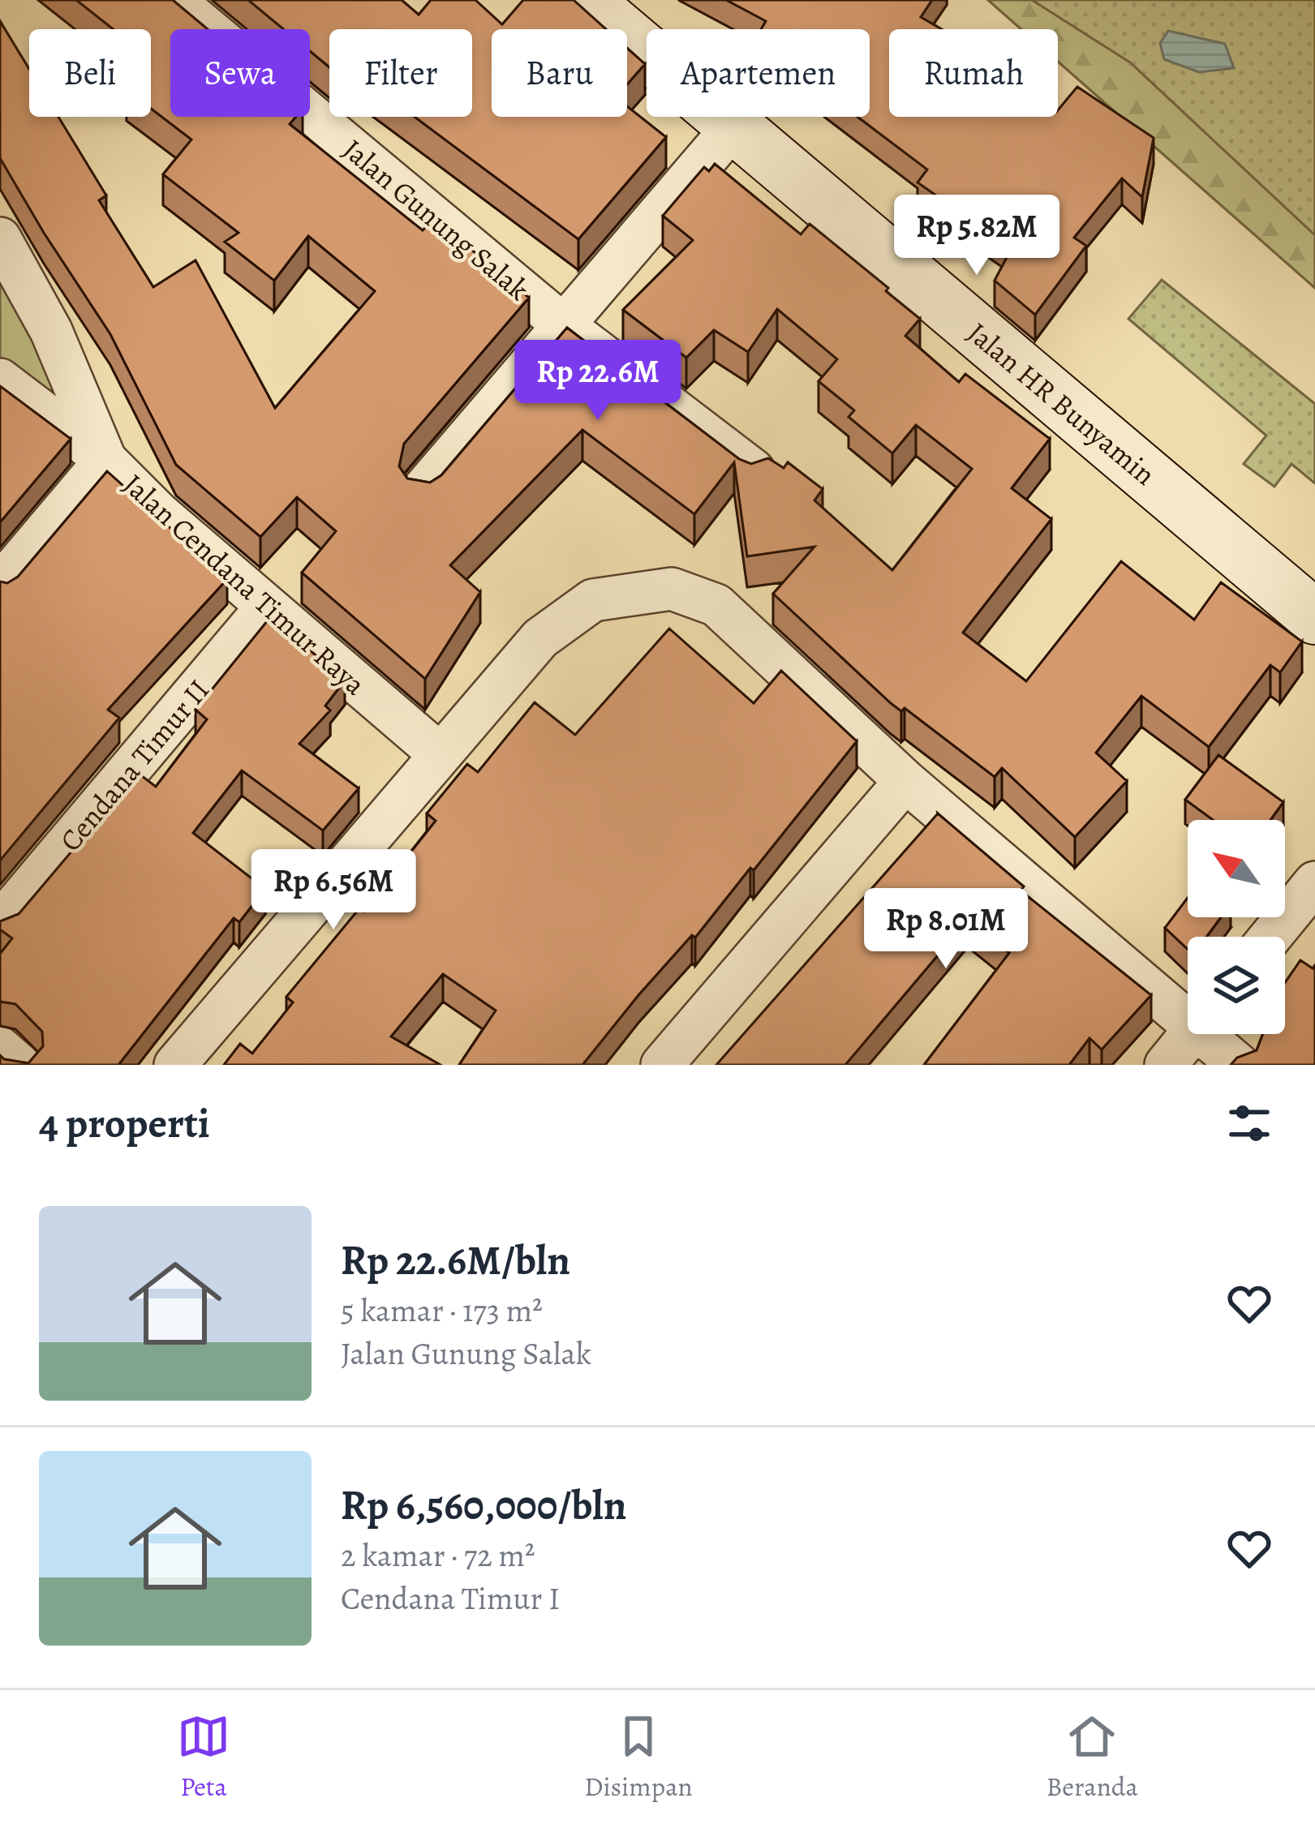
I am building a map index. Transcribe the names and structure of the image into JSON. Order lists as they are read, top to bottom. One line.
{"streets":{"main road":["Jalan HR Bunyamin"],"street":["Jalan Gunung Salak","Jalan Cendana Timur Raya","Cendana Timur II"]},"crossings":[["Jalan Cendana Timur Raya","Cendana Timur II"]],"north":"top left","page":{"chip":["Beli","Sewa","Filter","Baru","Apartemen","Rumah"],"price":["Rp 5.82M","Rp 22.6M","Rp 6.56M","Rp 8.01M"],"heading":"4 properti","list":[{"name":"Rp 22.6M/bln","note":"5 kamar · 173 m² · Jalan Gunung Salak"},{"name":"Rp 6,560,000/bln","note":"2 kamar · 72 m² · Cendana Timur I"}],"tabs":["Peta","Disimpan","Beranda"]}}
